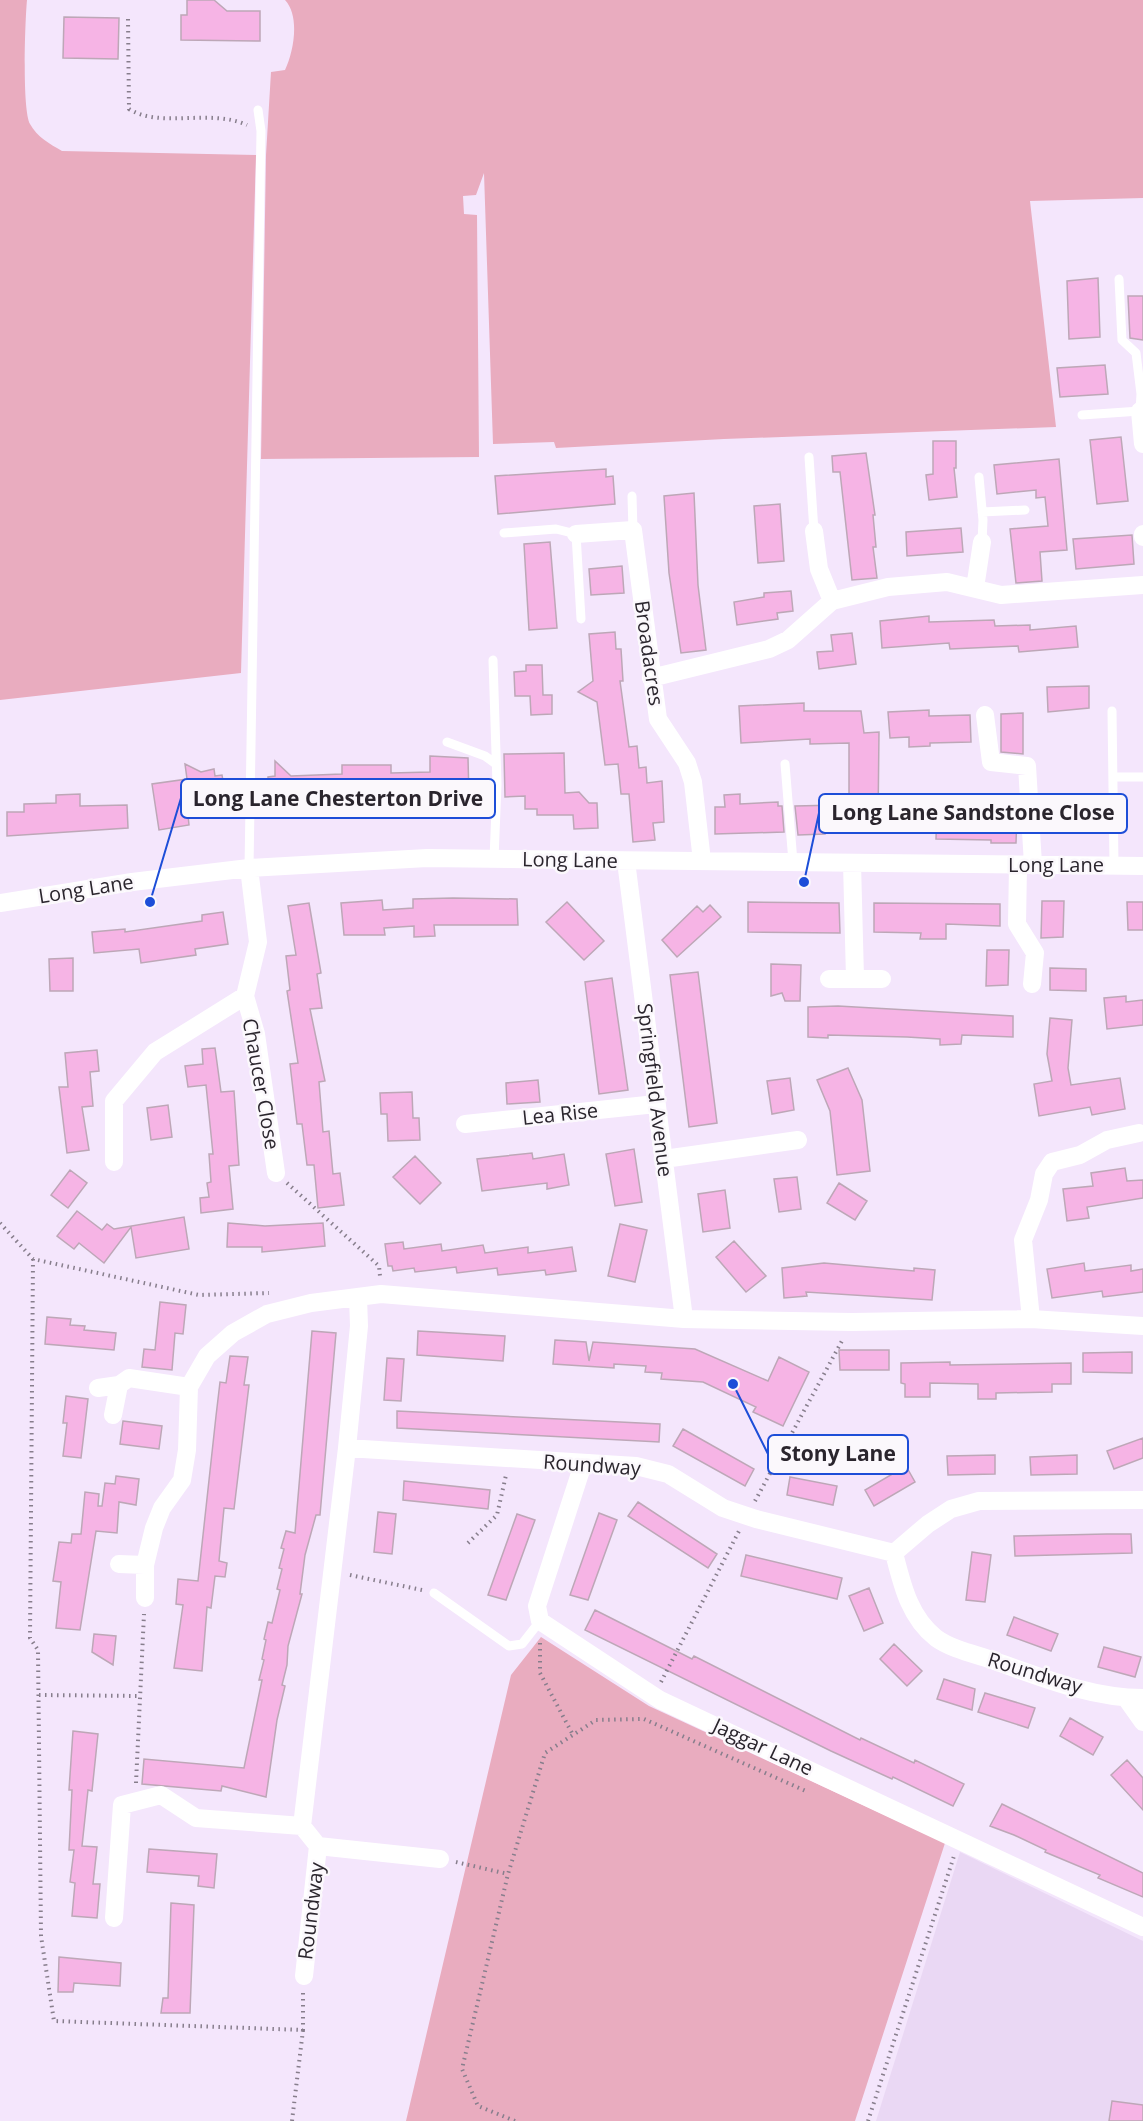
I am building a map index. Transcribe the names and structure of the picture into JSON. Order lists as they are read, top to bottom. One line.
{"streets":{"street":["Broadacres","Long Lane","Chaucer Close","Springfield Avenue","Lea Rise","Roundway","Jaggar Lane"]},"crossings":[["Broadacres","Long Lane"],["Long Lane","Springfield Avenue"],["Springfield Avenue","Lea Rise"]],"places":["Long Lane Sandstone Close","Long Lane Chesterton Drive","Stony Lane"]}
